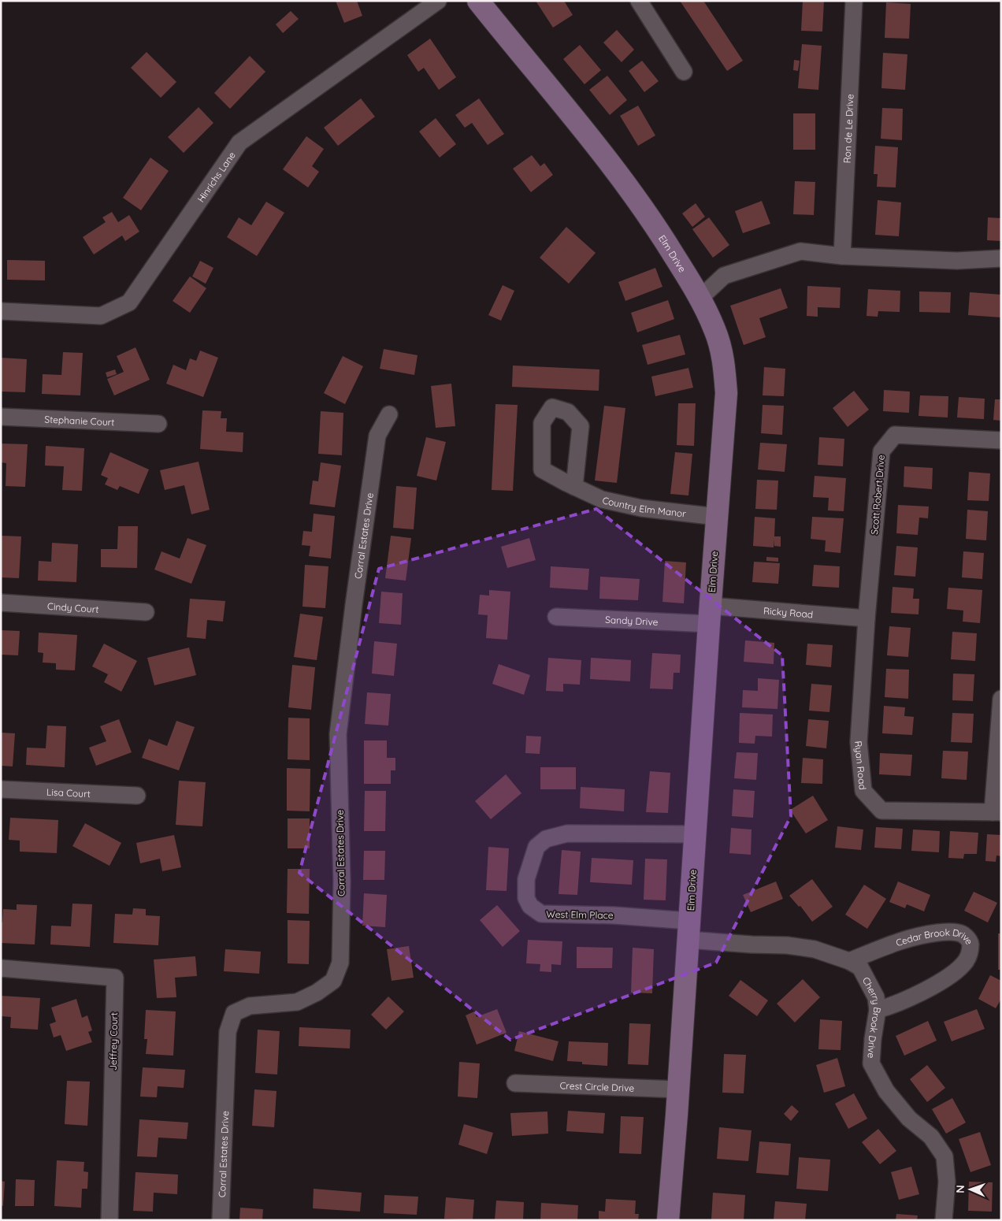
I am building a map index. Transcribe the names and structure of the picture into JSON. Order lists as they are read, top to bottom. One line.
{"streets":{"street":["Ron de Le Drive","Hinrichs Lane","Elm Drive","Stephanie Court","Scott Robert Drive","Country Elm Manor","Corral Estates Drive","Cindy Court","Ricky Road","Sandy Drive","Ryan Road","Lisa Court","West Elm Place","Cedar Brook Drive","Cherry Brook Drive","Jeffrey Court","Crest Circle Drive"]},"crossings":[["Elm Drive","Country Elm Manor"],["Elm Drive","Ricky Road"],["Elm Drive","Sandy Drive"],["Elm Drive","West Elm Place"],["Elm Drive","Cherry Brook Drive"],["Elm Drive","Crest Circle Drive"],["Scott Robert Drive","Ricky Road"],["Scott Robert Drive","Ryan Road"],["Ricky Road","Sandy Drive"],["Ricky Road","Ryan Road"],["West Elm Place","Cherry Brook Drive"],["Cedar Brook Drive","Cherry Brook Drive"]],"north":"left"}
